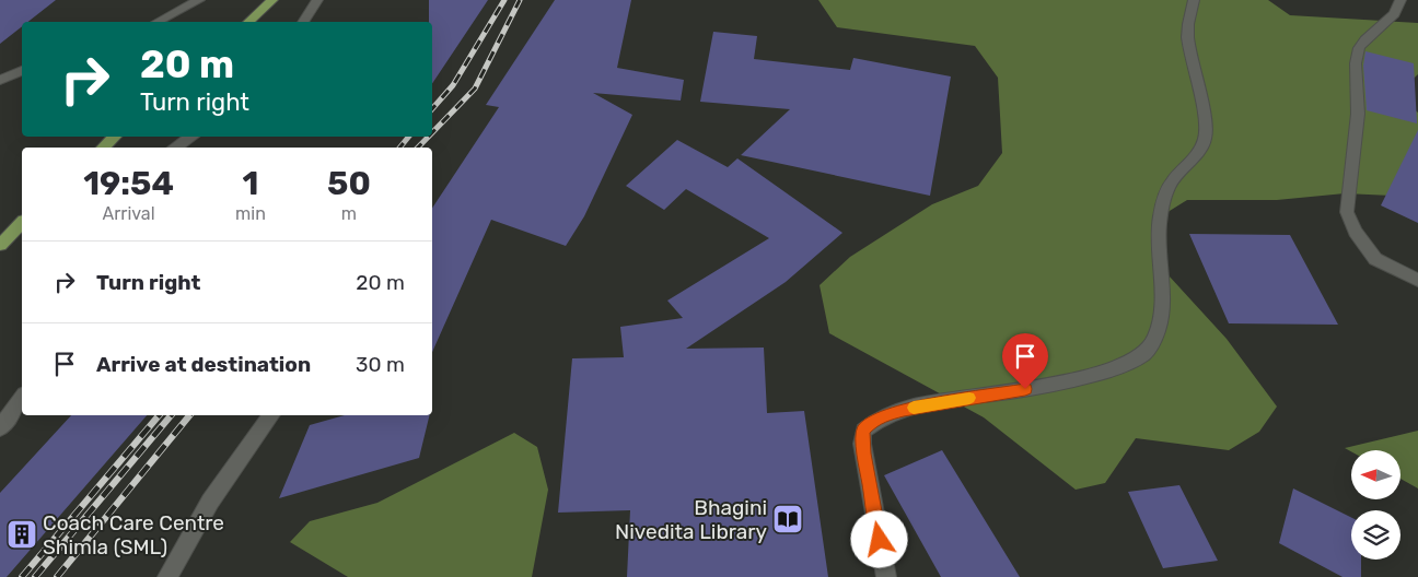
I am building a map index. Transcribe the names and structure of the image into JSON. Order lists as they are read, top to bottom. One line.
{"places":{"library":["Bhagini Nivedita Library"],"building":["Coach Care Centre Shimla (SML)"]},"north":"left","page":{"turn":["20 m","Turn right"],"eta":["19:54","Arrival","1","min","50","m"],"list":[{"name":"Turn right","value":"20 m"},{"name":"Arrive at destination","value":"30 m"}]}}
